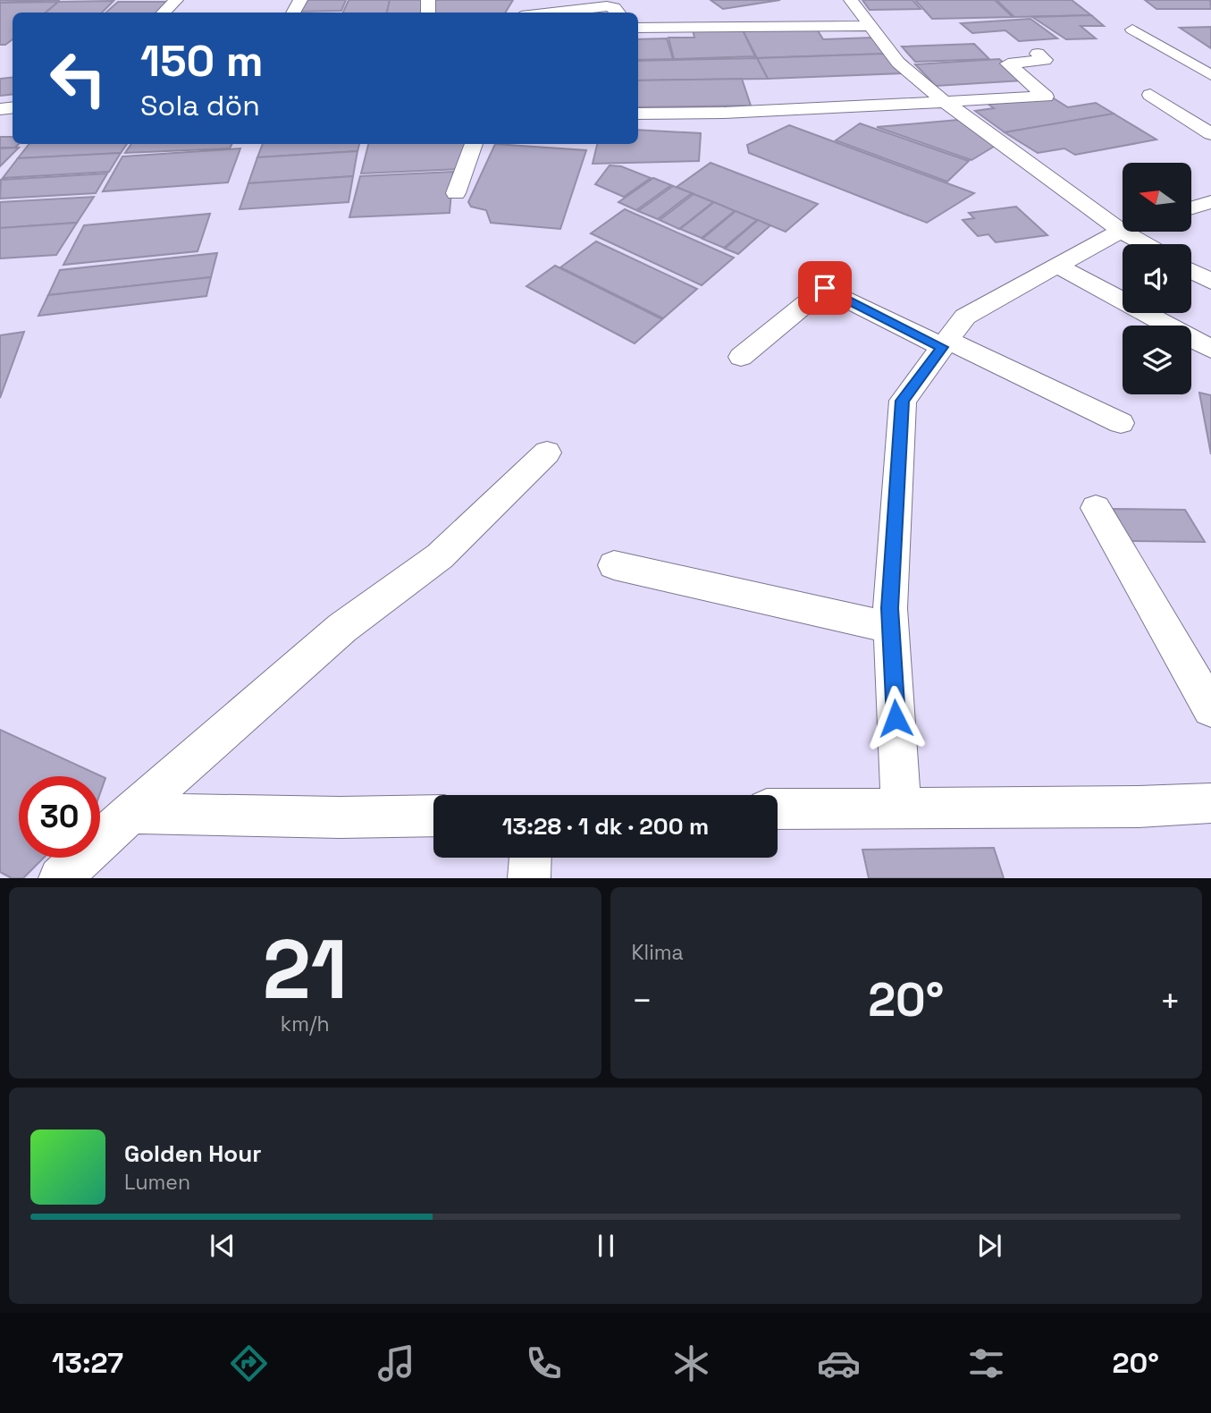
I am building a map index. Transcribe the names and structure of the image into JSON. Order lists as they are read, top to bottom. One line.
{"north":"left","page":{"turn":["150 m","Sola dön"],"limit":"30","trip":"13:28 · 1 dk · 200 m","tile":[["21","km/h"],"Klima"],"heat":["−","20°","+"],"song":["Golden Hour","Lumen"],"tabs":["13:27","20°"]}}
